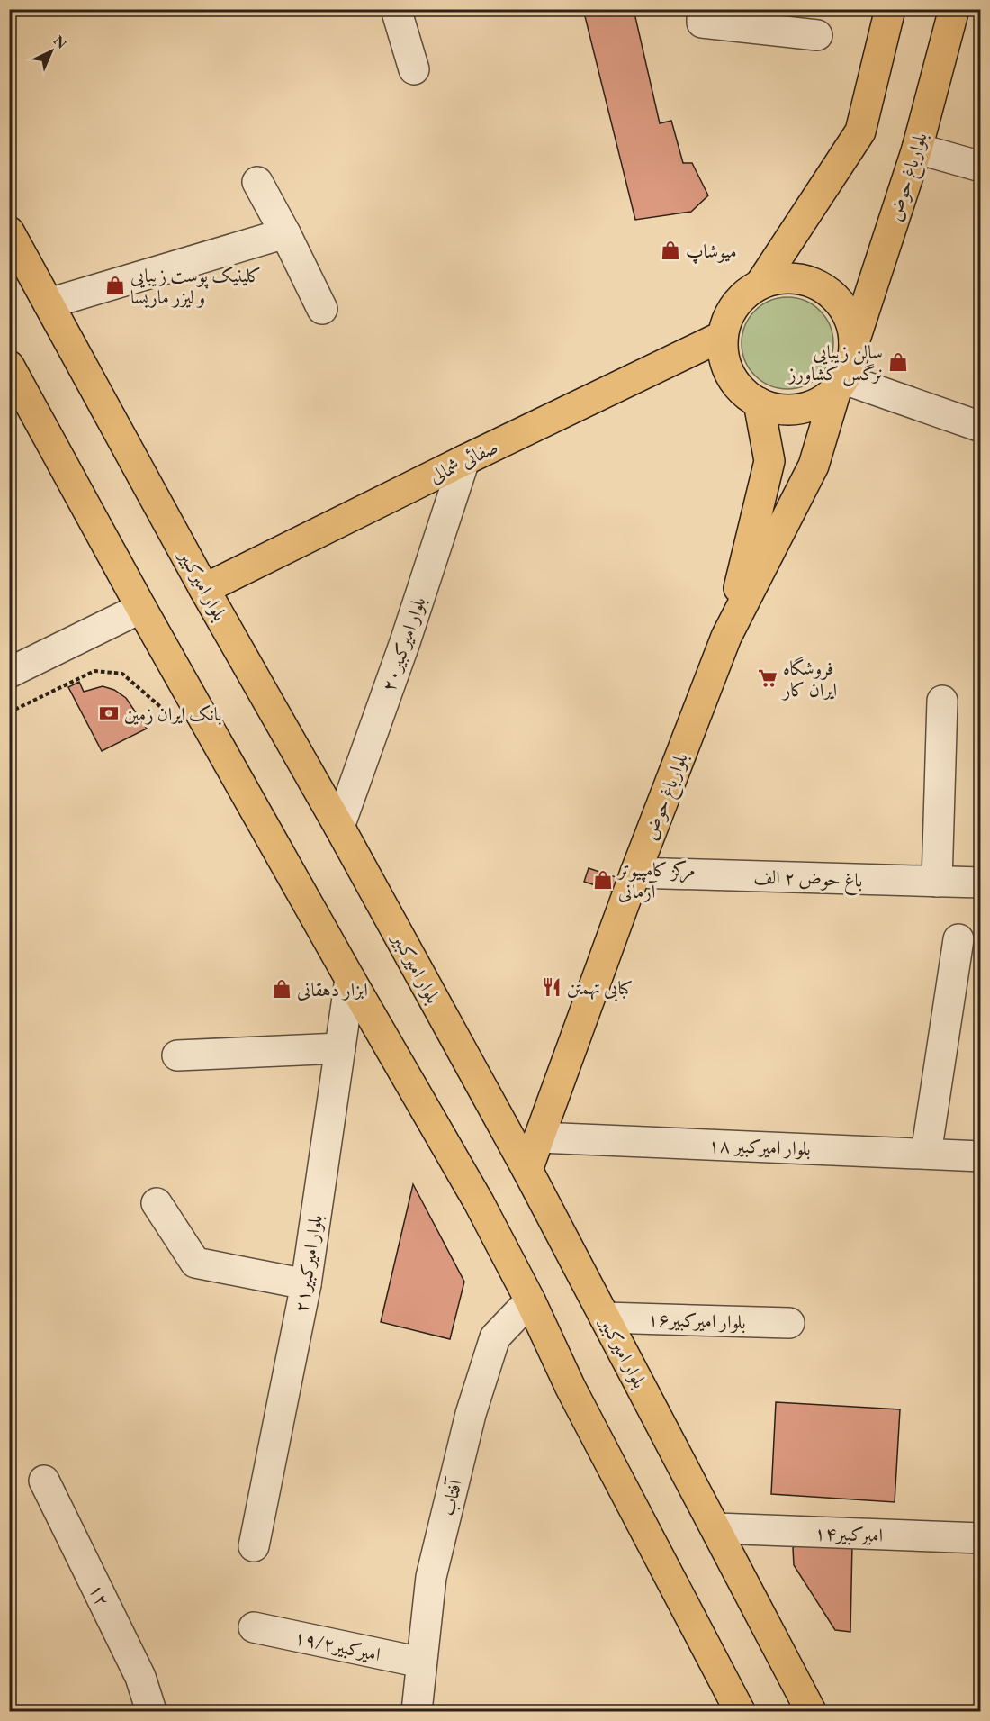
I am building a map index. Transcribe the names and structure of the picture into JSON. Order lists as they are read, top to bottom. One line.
{"streets":{"main road":["بلوارباغ حوض","صفائی شمالی","بلوار امیرکبیر"],"street":["بلوار امیرکبیر۲۰","باغ حوض ۲ الف","۱۸ بلوار امیرکبیر","بلوار امیرکبیر۲۱","بلوار امیرکبیر۱۶","آفتاب","امیرکبیر۱۴","۱۲","امیرکبیر۱۹/۲"]},"crossings":[["بلوارباغ حوض","صفائی شمالی"],["بلوارباغ حوض","بلوار امیرکبیر"],["بلوارباغ حوض","باغ حوض ۲ الف"],["بلوارباغ حوض","۱۸ بلوار امیرکبیر"],["صفائی شمالی","بلوار امیرکبیر"],["صفائی شمالی","بلوار امیرکبیر۲۰"],["بلوار امیرکبیر","بلوار امیرکبیر۲۰"],["بلوار امیرکبیر","بلوار امیرکبیر۱۶"],["بلوار امیرکبیر","امیرکبیر۱۴"],["آفتاب","امیرکبیر۱۹/۲"]],"places":{"shop":["میوشاپ","کلینیک پوست زیبایی و لیزر ماریسا","سالن زیبایی نرگس کشاورز","مرکز کامپیوتر آرمانی","ابزار دهقانی"],"supermarket":["فروشگاه ایران کار"],"bank":["بانک ایران زمین"],"restaurant":["کبابی تهمتن"]},"north":"top right"}
